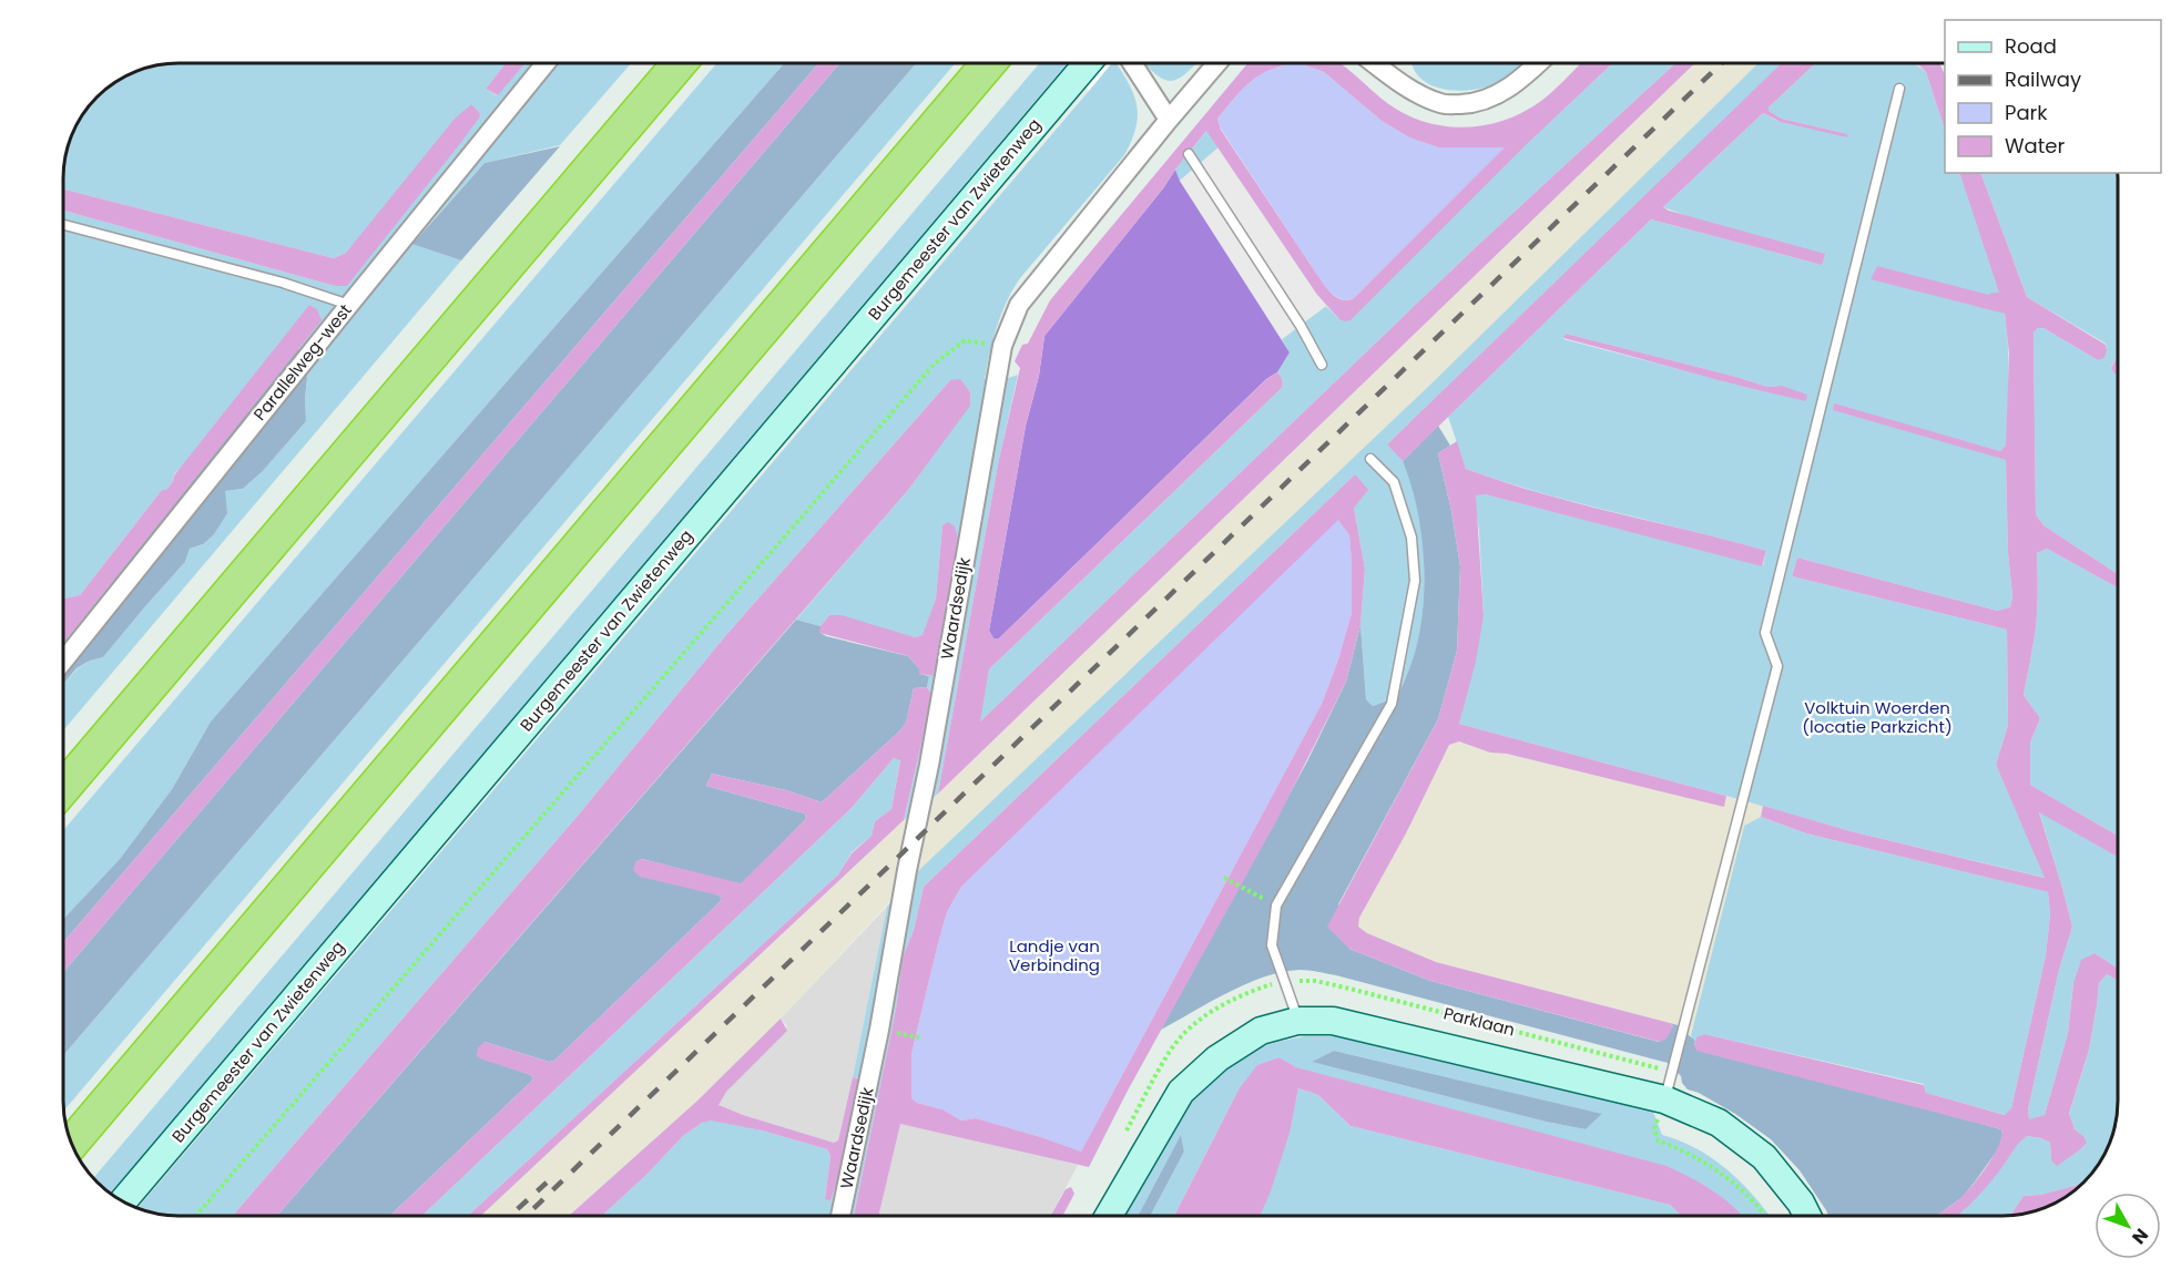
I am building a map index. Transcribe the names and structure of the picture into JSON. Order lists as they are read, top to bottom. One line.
{"streets":{"main road":["Burgemeester van Zwietenweg","Parklaan"],"street":["Parallelweg-west","Waardsedijk"]},"parks":["Volktuin Woerden (locatie Parkzicht)","Landje van Verbinding"],"legend":["Road","Railway","Park","Water"],"north":"bottom right"}
